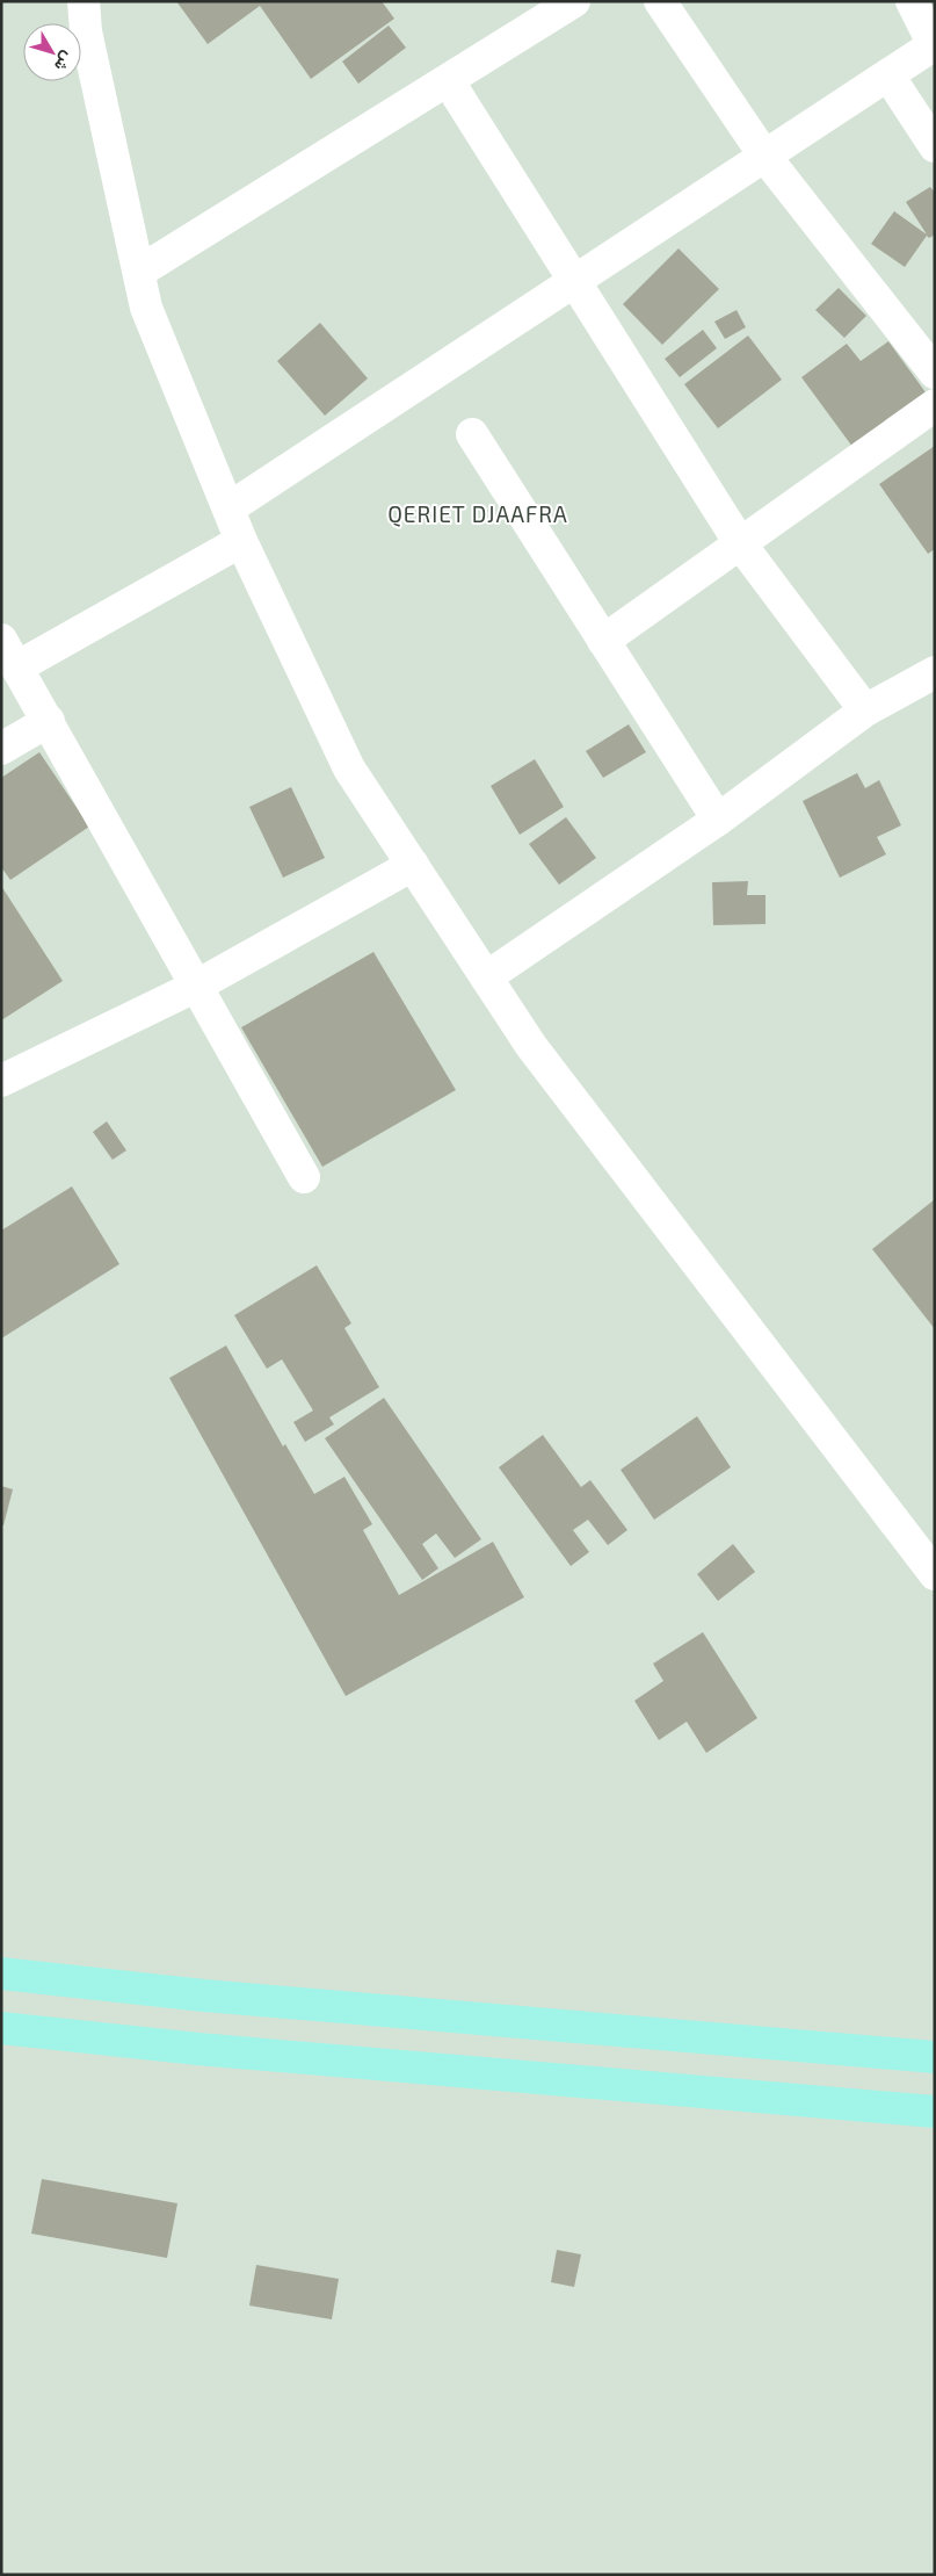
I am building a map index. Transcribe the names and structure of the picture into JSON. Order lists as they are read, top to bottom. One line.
{"districts":["QERIET DJAAFRA"],"north":"bottom right"}
